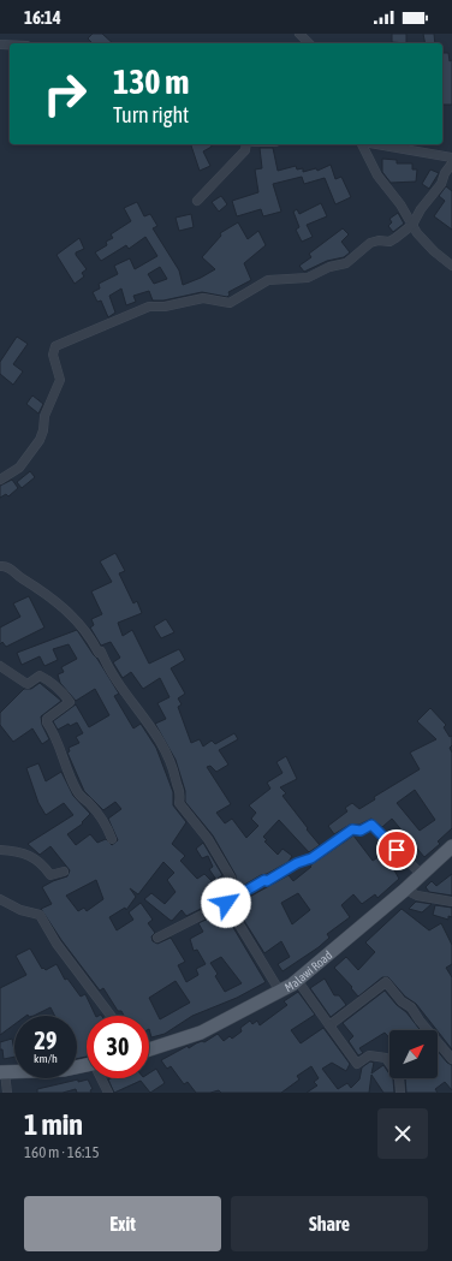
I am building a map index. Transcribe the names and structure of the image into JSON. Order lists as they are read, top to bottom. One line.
{"streets":{"main road":["Malawi Road"]},"north":"top right","page":{"status":"16:14","turn":["130 m","Turn right"],"speed":"29 km/h","limit":"30","heading":["1 min","160 m · 16:15"],"buttons":["Exit","Share"]}}
